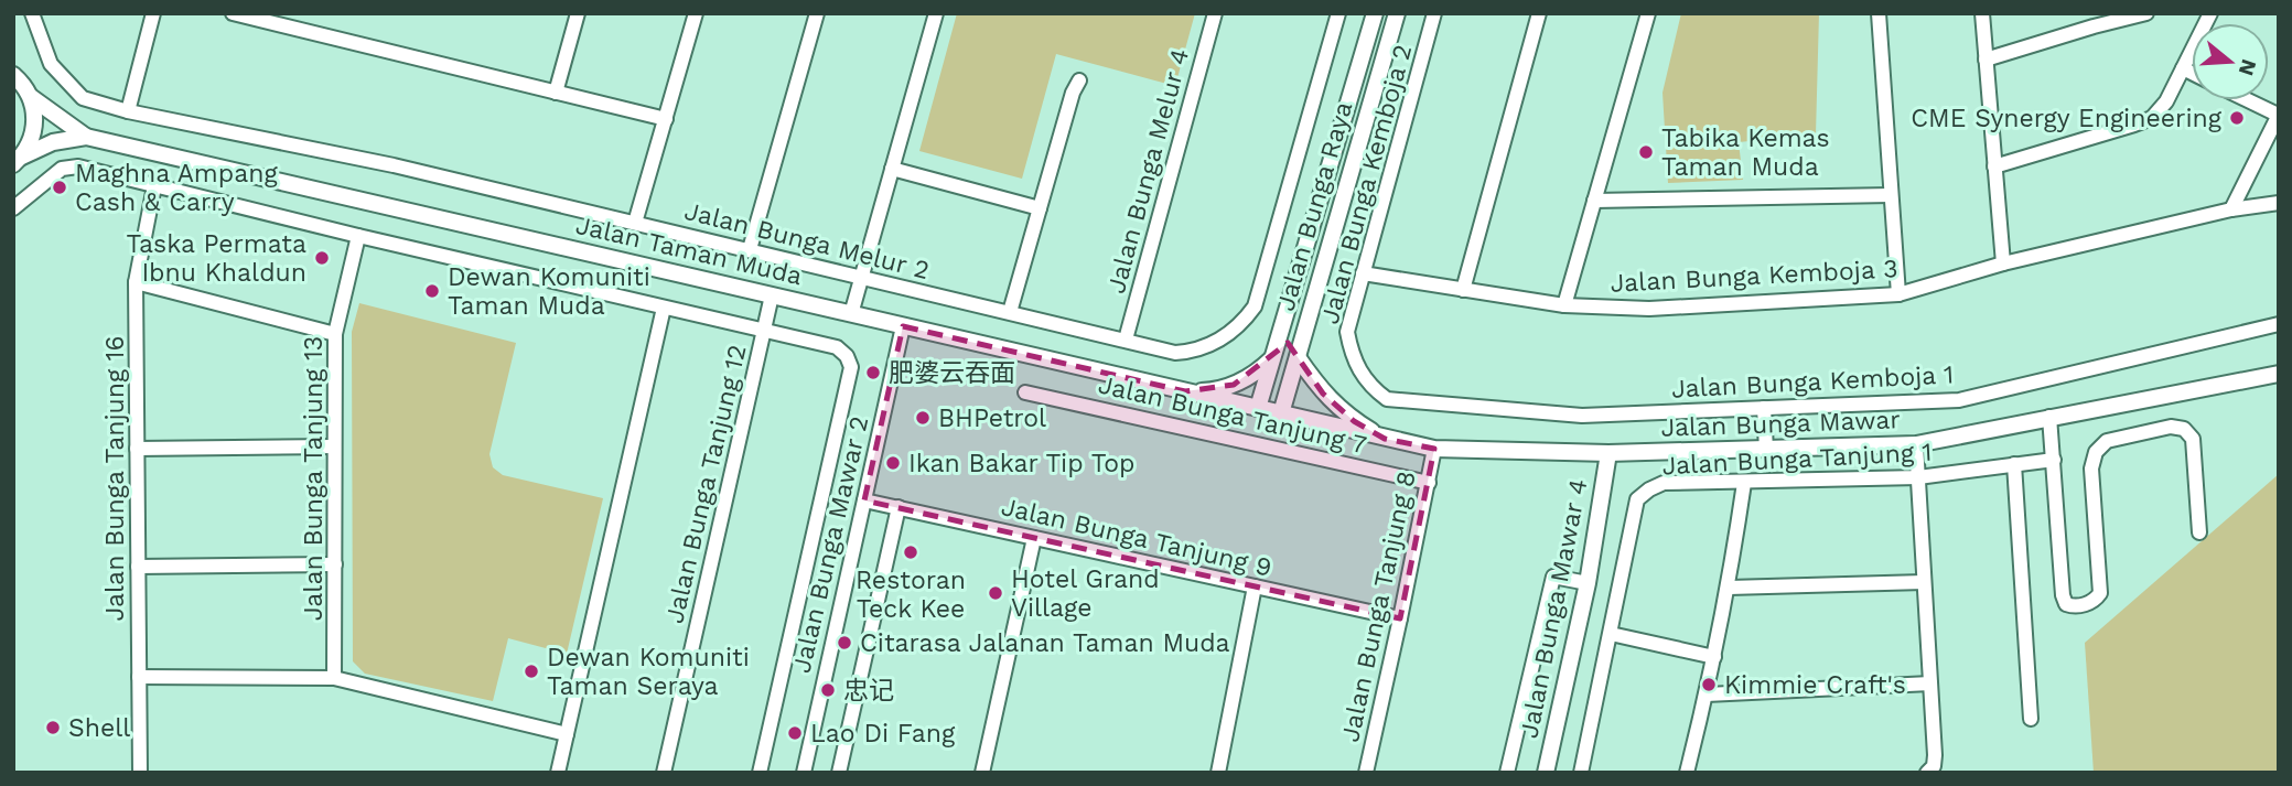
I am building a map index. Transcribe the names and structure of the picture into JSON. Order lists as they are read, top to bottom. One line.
{"streets":{"street":["Jalan Bunga Melur 4","Jalan Bunga Kemboja 2","Jalan Bunga Raya","Jalan Bunga Melur 2","Jalan Taman Muda","Jalan Bunga Kemboja 3","Jalan Bunga Kemboja 1","Jalan Bunga Tanjung 7","Jalan Bunga Mawar","Jalan Bunga Tanjung 1","Jalan Bunga Tanjung 16","Jalan Bunga Tanjung 13","Jalan Bunga Tanjung 12","Jalan Bunga Tanjung 9","Jalan Bunga Mawar 2","Jalan Bunga Tanjung 8","Jalan Bunga Mawar 4"]},"crossings":[["Jalan Bunga Melur 4","Jalan Bunga Melur 2"],["Jalan Bunga Kemboja 2","Jalan Bunga Kemboja 3"],["Jalan Bunga Kemboja 2","Jalan Bunga Kemboja 1"],["Jalan Bunga Raya","Jalan Taman Muda"],["Jalan Bunga Raya","Jalan Bunga Mawar"],["Jalan Taman Muda","Jalan Bunga Mawar"],["Jalan Taman Muda","Jalan Bunga Tanjung 12"],["Jalan Taman Muda","Jalan Bunga Mawar 2"],["Jalan Bunga Tanjung 7","Jalan Bunga Tanjung 8"],["Jalan Bunga Mawar","Jalan Bunga Tanjung 8"],["Jalan Bunga Mawar","Jalan Bunga Mawar 4"],["Jalan Bunga Tanjung 9","Jalan Bunga Mawar 2"],["Jalan Bunga Tanjung 9","Jalan Bunga Tanjung 8"]],"places":["CME Synergy Engineering","Tabika Kemas Taman Muda","Maghna Ampang Cash & Carry","Taska Permata Ibnu Khaldun","Dewan Komuniti Taman Muda","肥婆云吞面","BHPetrol","Ikan Bakar Tip Top","Restoran Teck Kee","Hotel Grand Village","Citarasa Jalanan Taman Muda","Dewan Komuniti Taman Seraya","Kimmie Craft's","忠记","Shell","Lao Di Fang"],"north":"right"}
